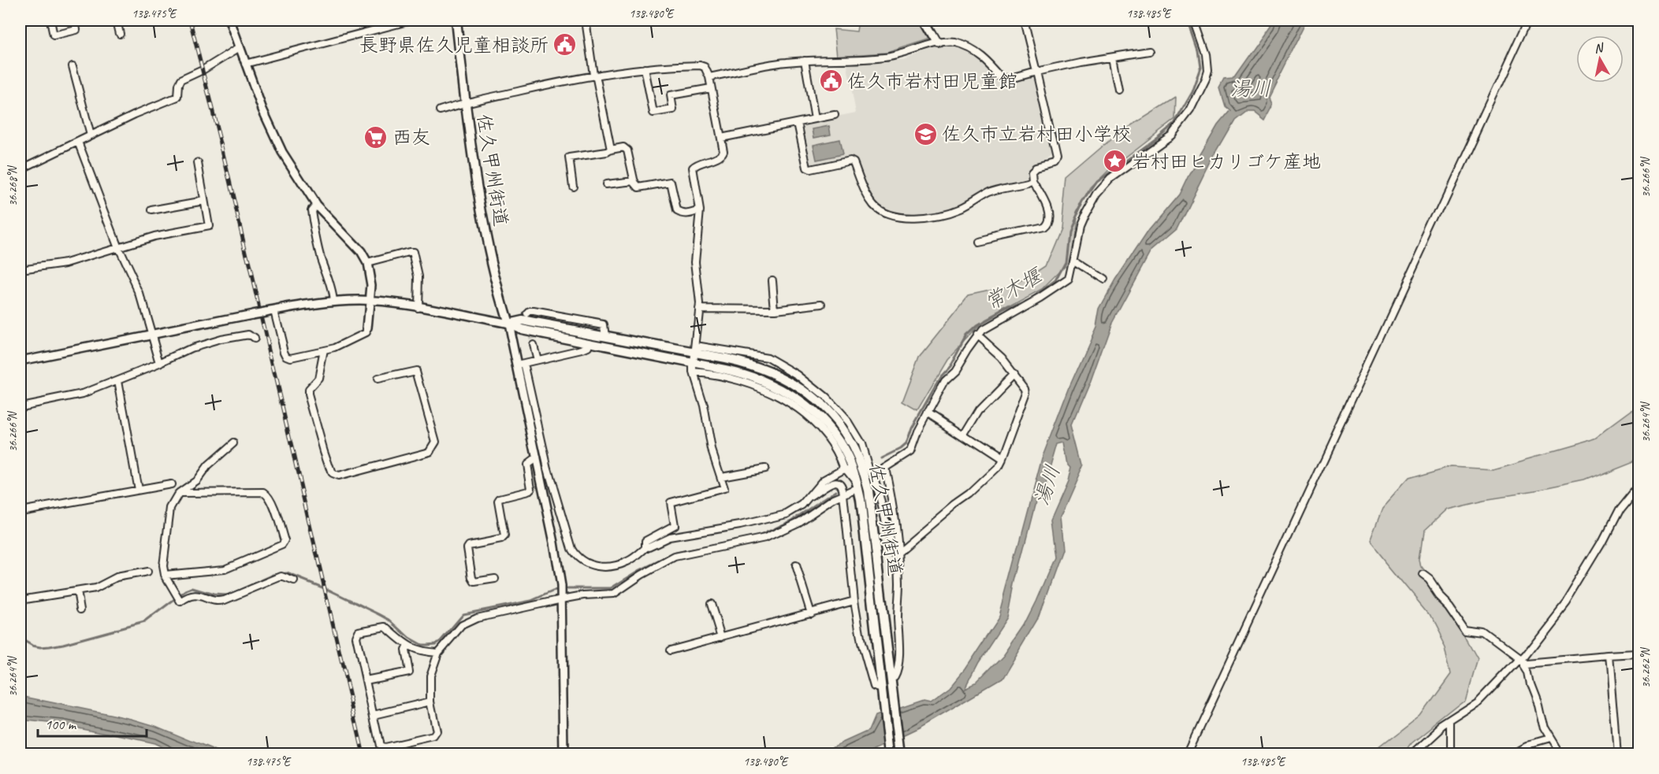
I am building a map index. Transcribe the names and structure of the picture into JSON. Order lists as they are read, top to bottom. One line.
{"streets":{"main road":["佐久甲州街道"]},"water":["湯川","常木堰"],"places":{"public building":["長野県佐久児童相談所","佐久市岩村田児童館"],"school or university":["佐久市立岩村田小学校"],"supermarket":["西友"],"place":["岩村田ヒカリゴケ産地"]},"scale_bar":"100 m","north":"top","coordinates":["138.475°E","138.480°E","138.485°E","36.266°N","36.268°N","36.264°N","36.262°N"]}
